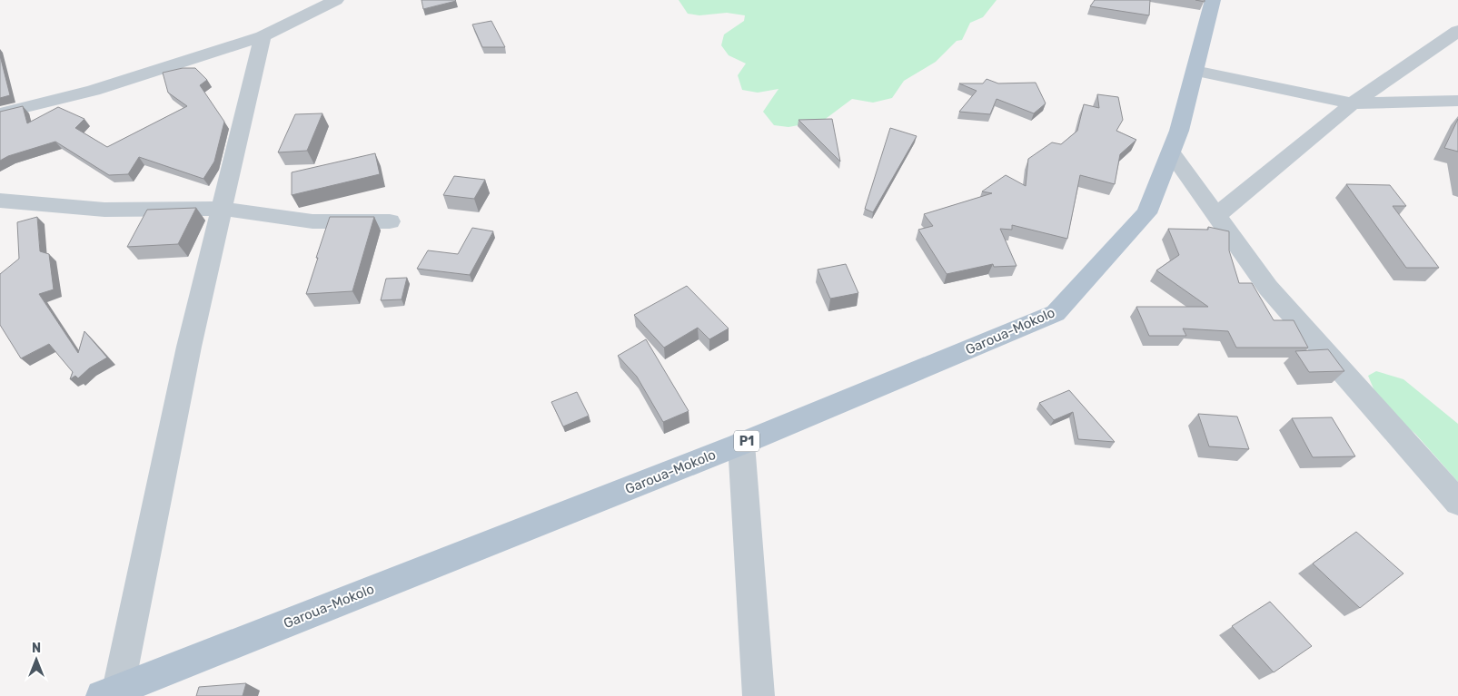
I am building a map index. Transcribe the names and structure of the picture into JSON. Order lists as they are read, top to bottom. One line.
{"streets":{"main road":["Garoua-Mokolo","P1"]},"north":"top"}
